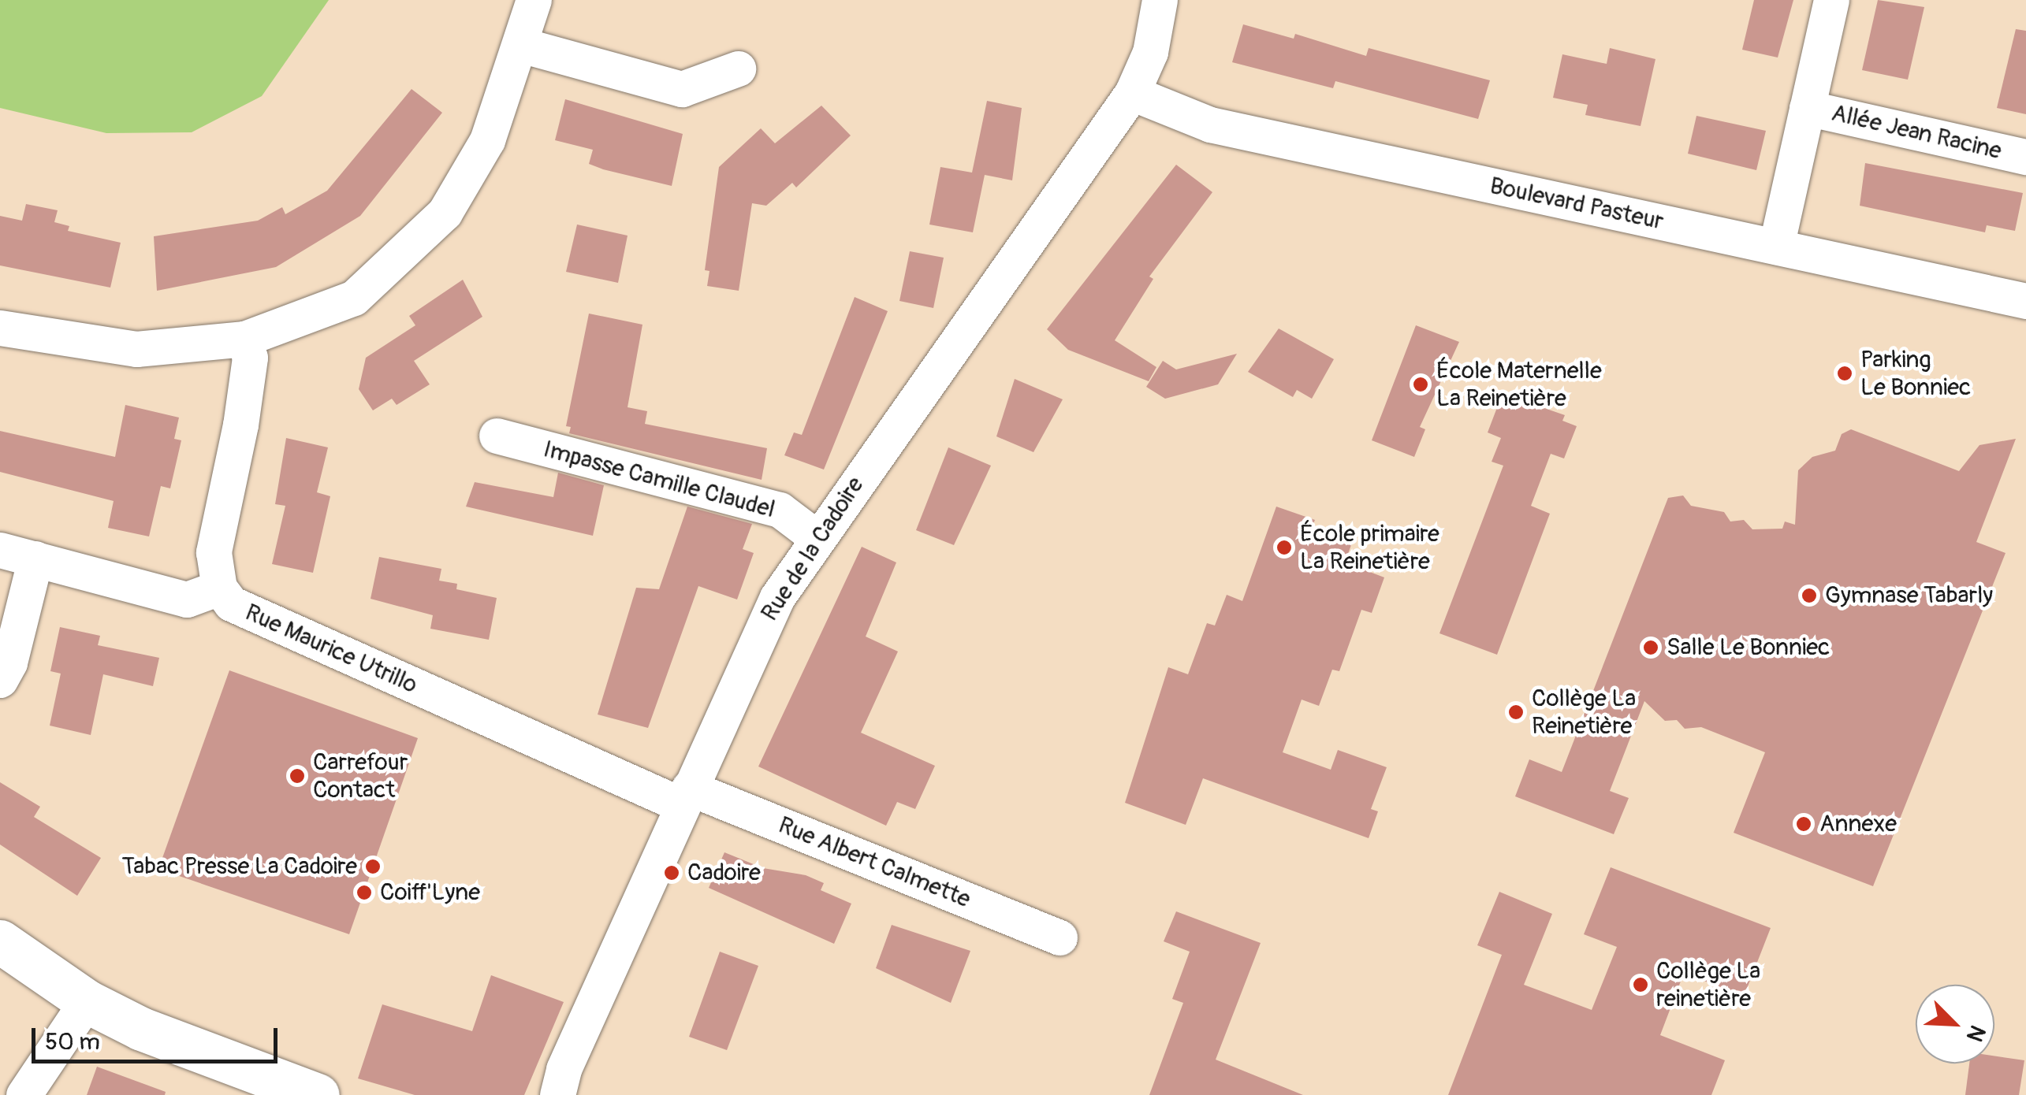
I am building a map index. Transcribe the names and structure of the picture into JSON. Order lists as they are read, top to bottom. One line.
{"streets":{"street":["Allée Jean Racine","Boulevard Pasteur","Impasse Camille Claudel","Rue de la Cadoire","Rue Maurice Utrillo","Rue Albert Calmette"]},"crossings":[["Allée Jean Racine","Boulevard Pasteur"],["Boulevard Pasteur","Rue de la Cadoire"],["Impasse Camille Claudel","Rue de la Cadoire"],["Rue de la Cadoire","Rue Maurice Utrillo"],["Rue de la Cadoire","Rue Albert Calmette"],["Rue Maurice Utrillo","Rue Albert Calmette"]],"places":["Parking Le Bonniec","École Maternelle La Reinetière","École primaire La Reinetière","Gymnase Tabarly","Salle Le Bonniec","Collège La Reinetière","Carrefour Contact","Annexe","Tabac Presse La Cadoire","Cadoire","Coiff'Lyne","Collège La reinetière"],"scale_bar":"50 m","north":"bottom right"}
